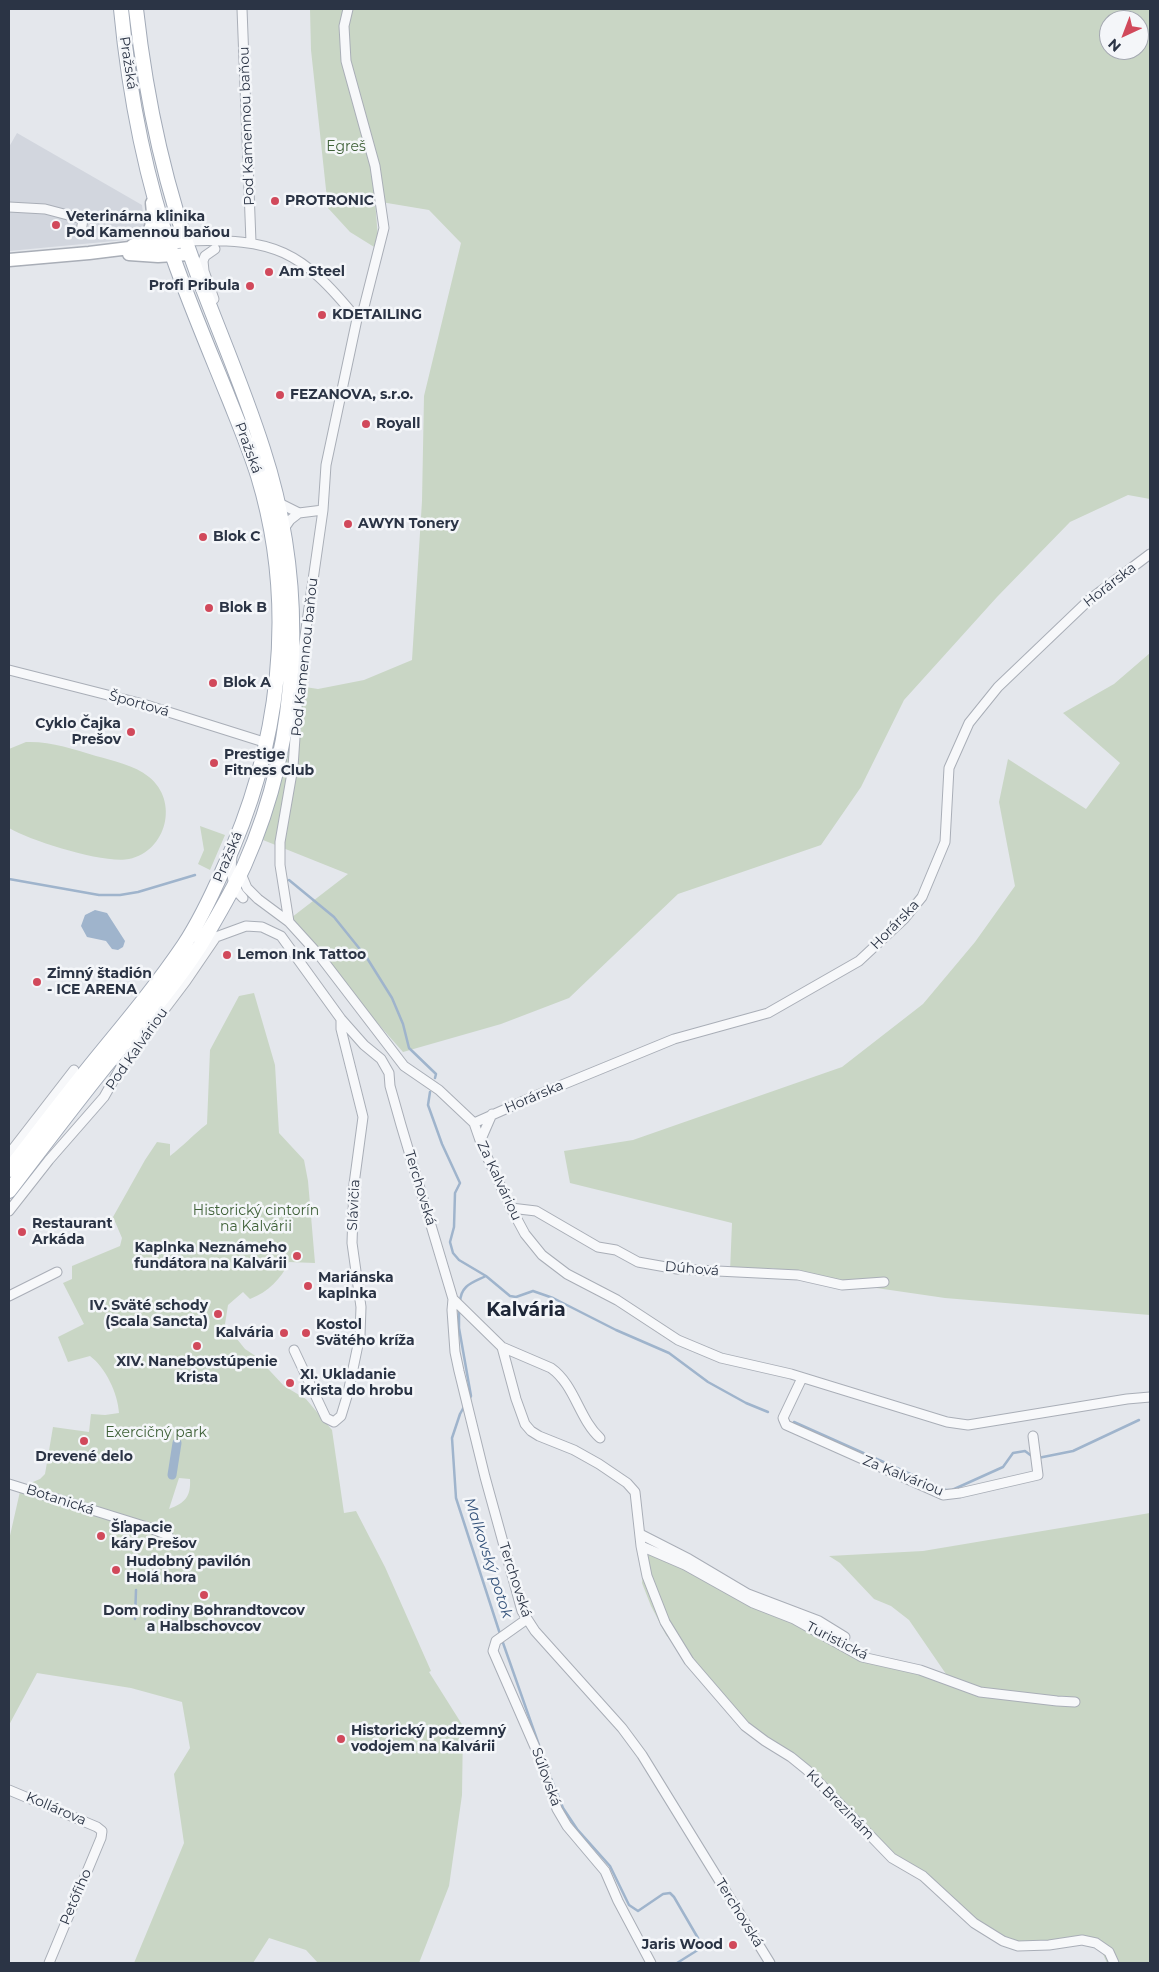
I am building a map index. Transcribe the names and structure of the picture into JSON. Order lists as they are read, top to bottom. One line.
{"streets":{"main road":["Pražská","Pod Kalváriou"],"street":["Pod Kamennou baňou","Horárska","Športová","Za Kalváriou","Terchovská","Slávičia","Dúhová","Botanická","Turistická","Súľovská","Ku Brezinám","Kollárova","Petőfiho"]},"crossings":[["Pražská","Športová"],["Pražská","Pod Kalváriou"],["Pražská","Za Kalváriou"],["Pod Kamennou baňou","Za Kalváriou"],["Horárska","Za Kalváriou"],["Pod Kalváriou","Za Kalváriou"],["Pod Kalváriou","Slávičia"],["Za Kalváriou","Dúhová"],["Terchovská","Slávičia"],["Terchovská","Súľovská"],["Turistická","Ku Brezinám"],["Kollárova","Petőfiho"]],"districts":["Kalvária"],"water":["Malkovský potok"],"parks":["Egreš","Historický cintorín na Kalvárii","Exercičný park"],"places":["PROTRONIC","Veterinárna klinika Pod Kamennou baňou","Am Steel","Profi Pribula","KDETAILING","FEZANOVA, s.r.o.","Royall","AWYN Tonery","Blok C","Blok B","Blok A","Cyklo Čajka Prešov","Prestige Fitness Club","Lemon Ink Tattoo","Zimný štadión - ICE ARENA","Restaurant Arkáda","Kaplnka Neznámeho fundátora na Kalvárii","Mariánska kaplnka","IV. Sväté schody (Scala Sancta)","Kalvária","Kostol Svätého kríža","XIV. Nanebovstúpenie Krista","XI. Ukladanie Krista do hrobu","Drevené delo","Šľapacie káry Prešov","Hudobný pavilón Holá hora","Dom rodiny Bohrandtovcov a Halbschovcov","Historický podzemný vodojem na Kalvárii","Jaris Wood"],"north":"bottom left"}
